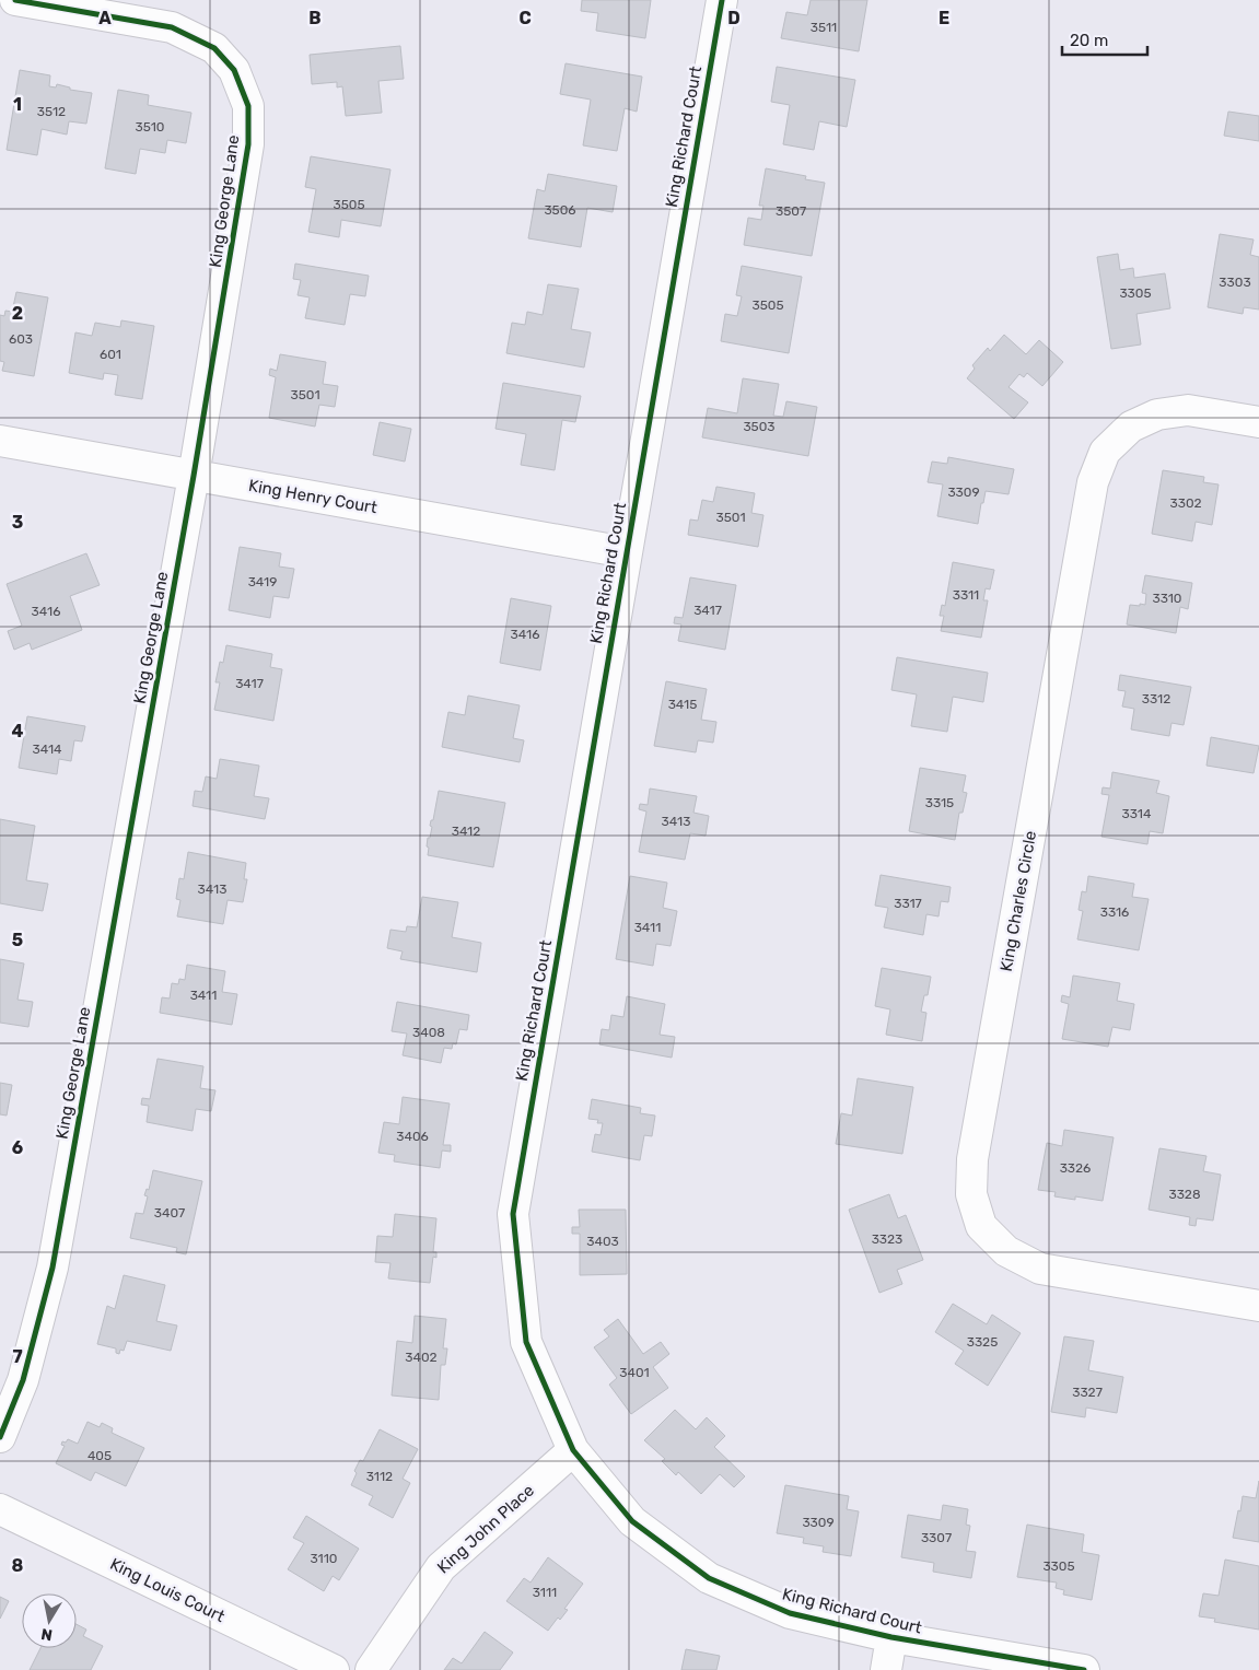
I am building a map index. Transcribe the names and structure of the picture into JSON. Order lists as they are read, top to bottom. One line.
{"streets":{"street":["King Richard Court","King George Lane","King Henry Court","King Charles Circle","King John Place","King Louis Court"]},"crossings":[["King Richard Court","King Henry Court"],["King Richard Court","King John Place"],["King George Lane","King Henry Court"]],"house_numbers":["3511","3512","3510","3505","3506","3507","3303","3305","3505","603","601","3501","3503","3309","3302","3501","3419","3311","3310","3417","3416","3416","3417","3312","3415","3414","3315","3314","3413","3412","3413","3317","3316","3411","3411","3408","3406","3326","3328","3407","3323","3403","3325","3402","3401","3327","405","3112","3309","3307","3110","3305","3111"],"scale_bar":"20 m","north":"bottom","grid":{"columns":["A","B","C","D","E"],"rows":["1","2","3","4","5","6","7","8"]}}
